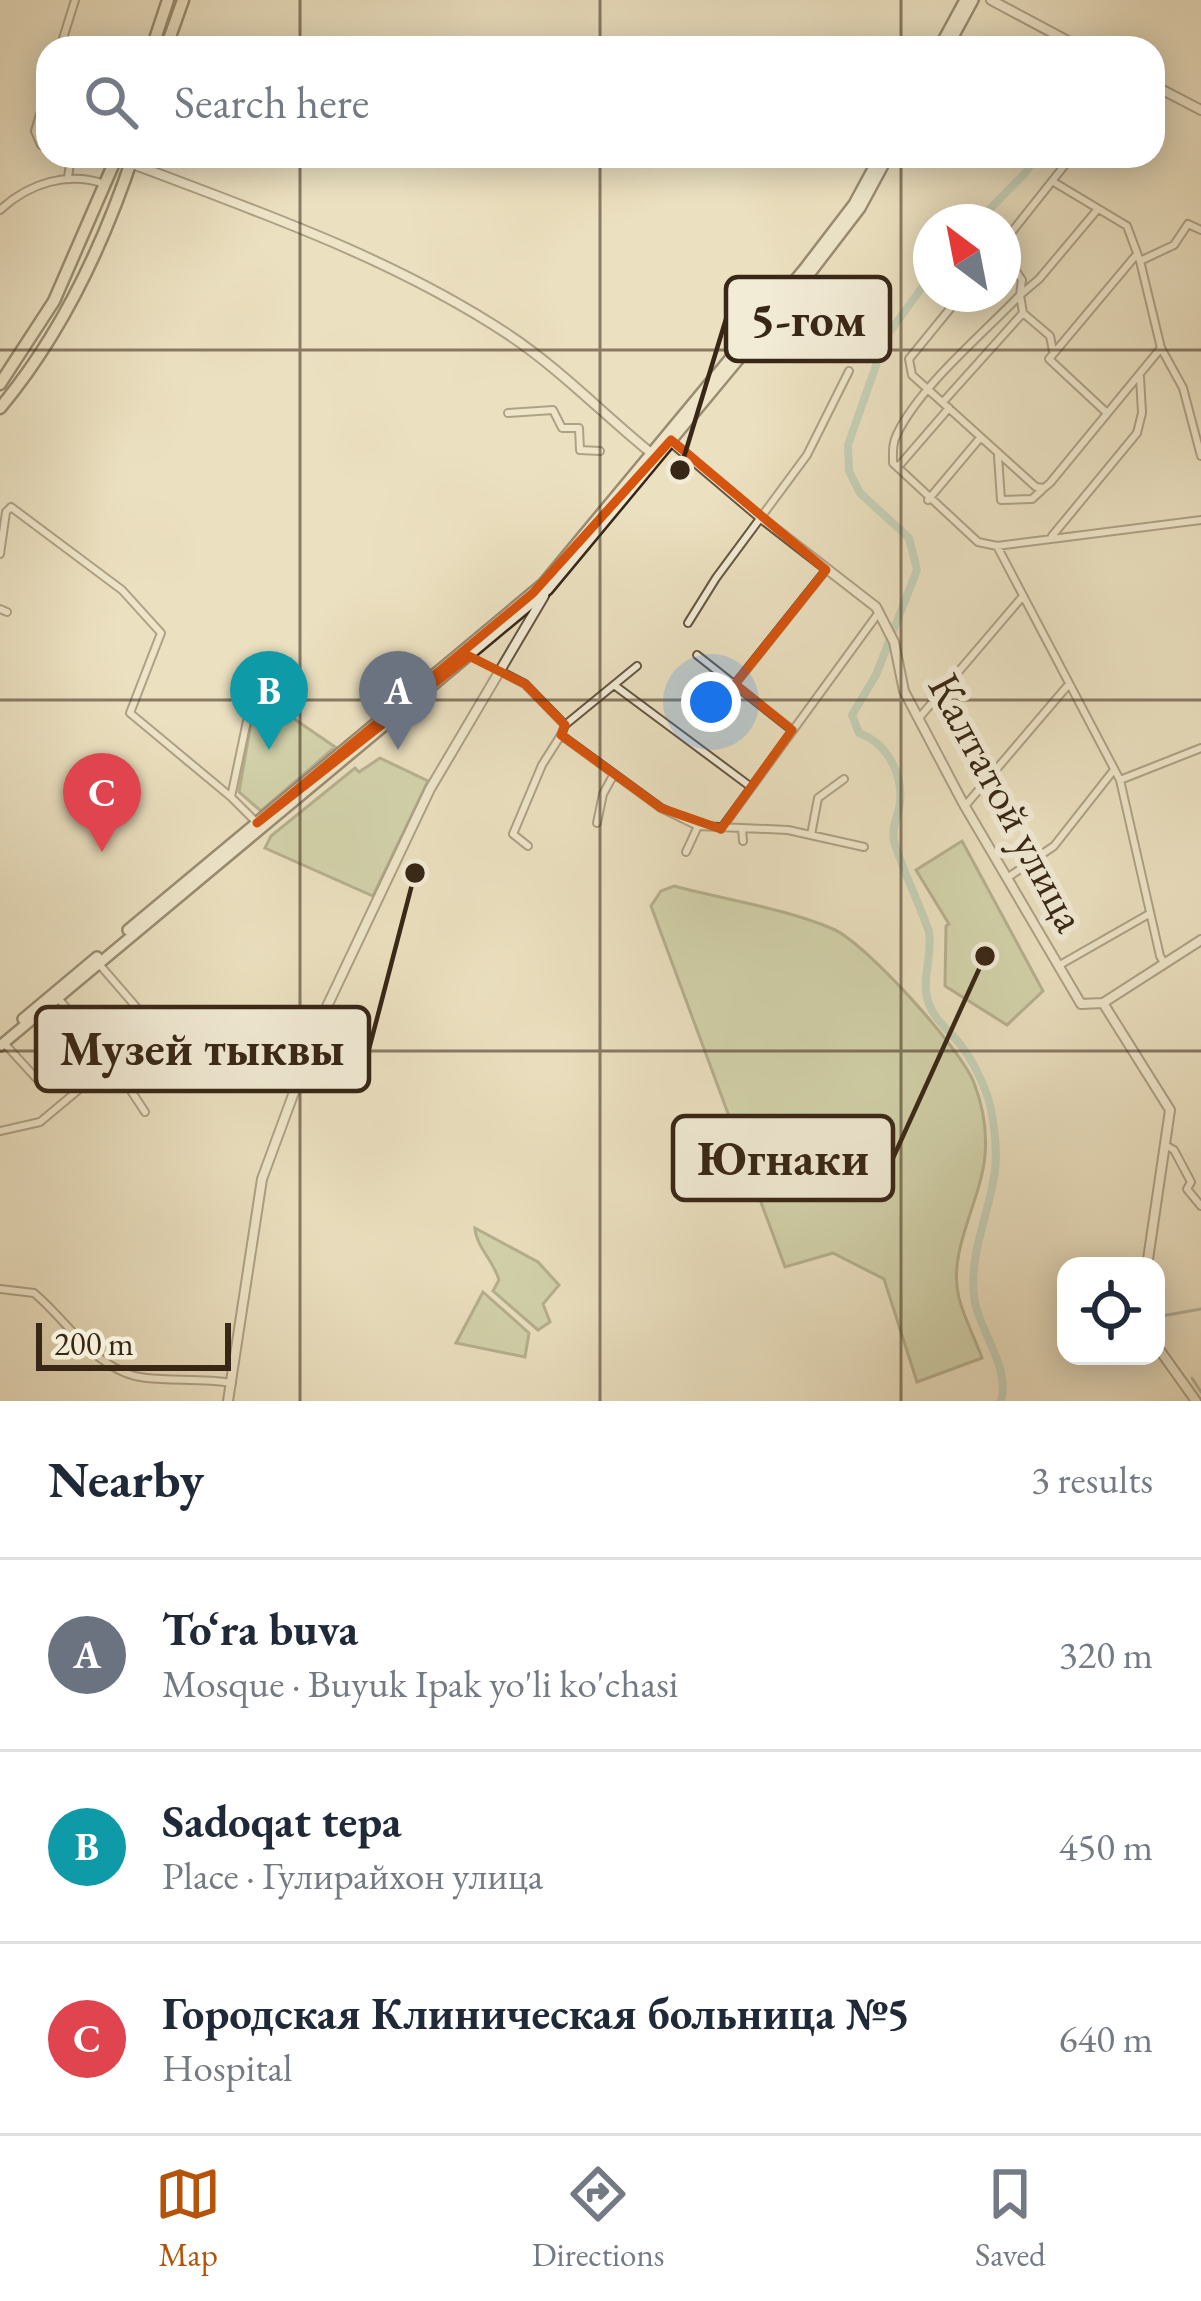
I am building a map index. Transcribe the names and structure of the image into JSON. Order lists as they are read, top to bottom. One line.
{"streets":{"street":["Калтатой улица"]},"places":["5-гом","Музей тыквы","Югнаки"],"scale_bar":"200 m","north":"top left","page":{"search":"Search here","pins":["A","B","C"],"scale":"200 m","heading":["Nearby","3 results"],"list":[{"mark":"A","name":"To‘ra buva","note":"Mosque · Buyuk Ipak yo'li ko'chasi","value":"320 m"},{"mark":"B","name":"Sadoqat tepa","note":"Place · Гулирайхон улица","value":"450 m"},{"mark":"C","name":"Городская Клиническая больница №5","note":"Hospital","value":"640 m"}],"nav":["Map","Directions","Saved"]}}
